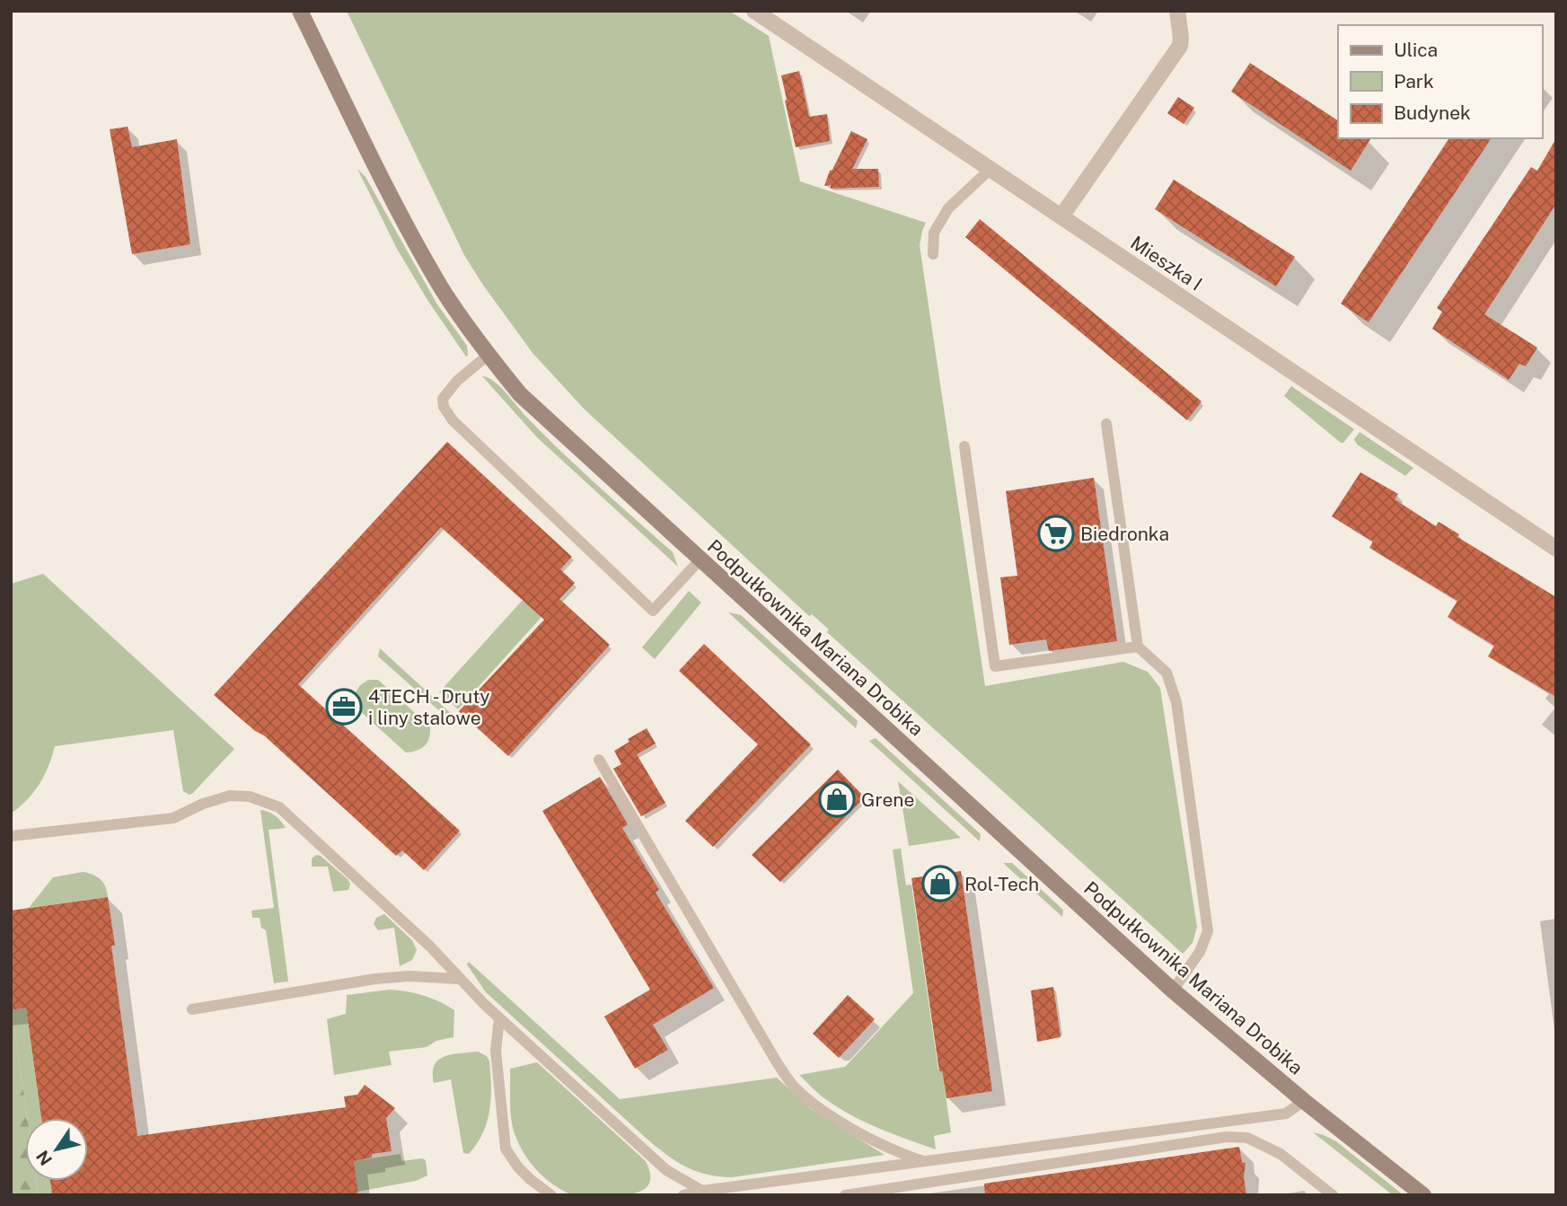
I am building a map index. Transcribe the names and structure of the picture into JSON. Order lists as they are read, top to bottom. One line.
{"streets":{"main road":["Podpułkownika Mariana Drobika"],"street":["Mieszka I"]},"places":{"supermarket":["Biedronka"],"office":["4TECH - Druty i liny stalowe"],"shop":["Grene","Rol-Tech"]},"legend":["Ulica","Park","Budynek"],"north":"bottom left"}
